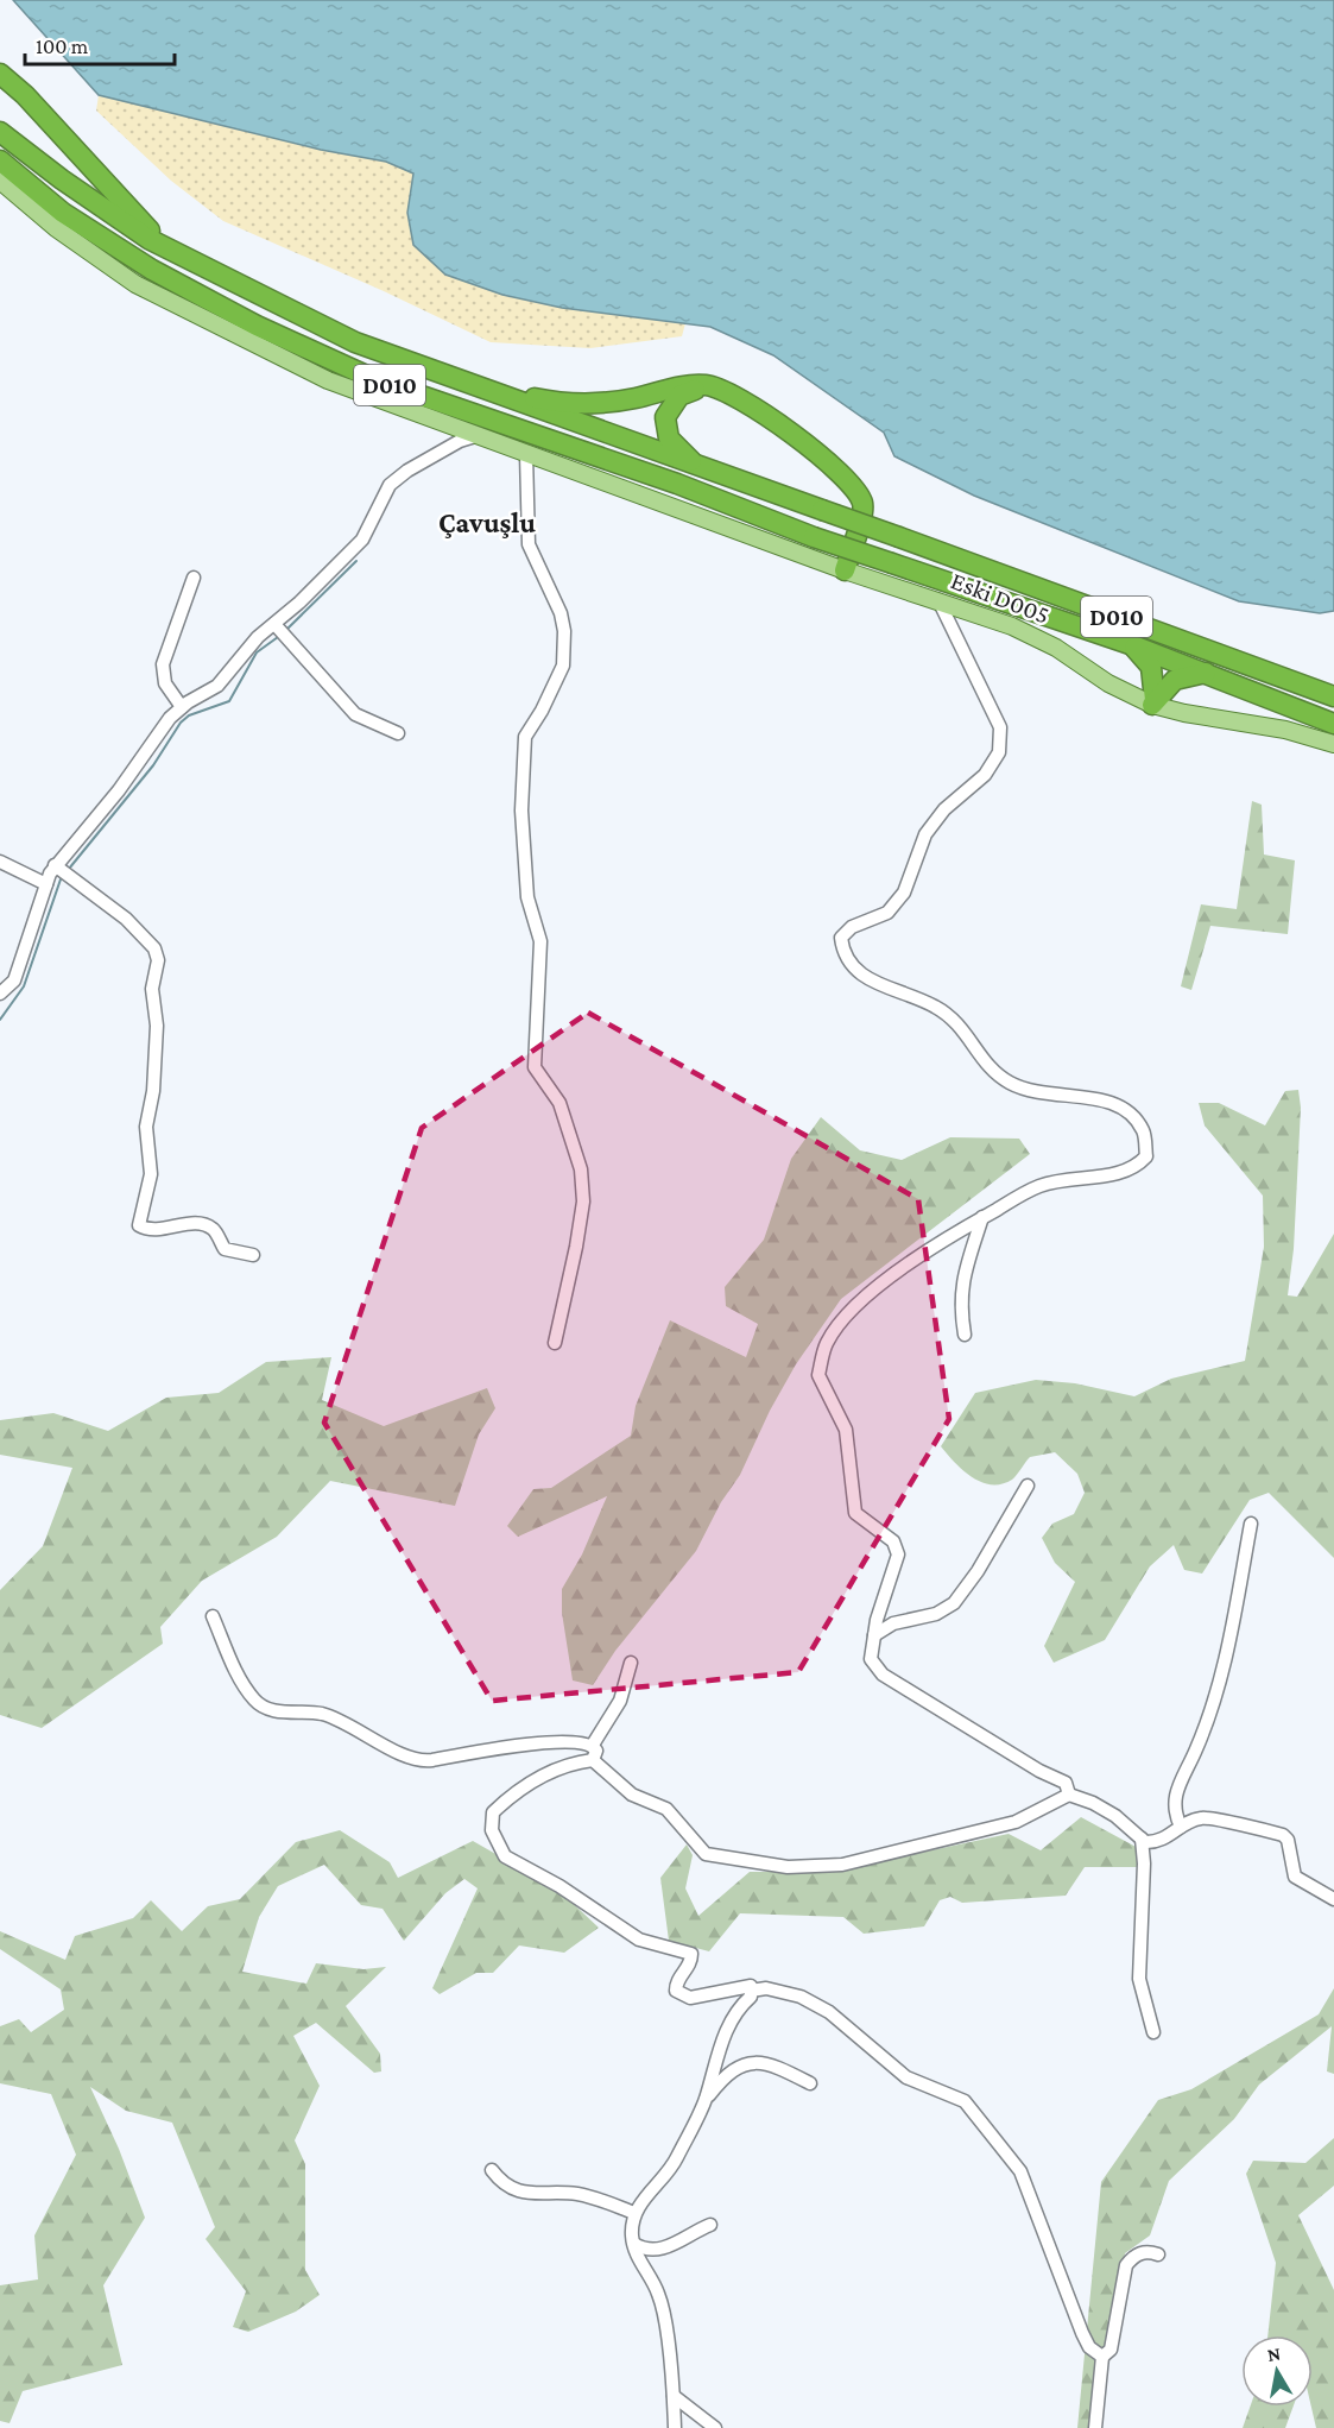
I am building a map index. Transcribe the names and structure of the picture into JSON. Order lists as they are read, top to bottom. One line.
{"streets":{"highway":["D010"],"main road":["Eski D005"]},"districts":["Çavuşlu"],"scale_bar":"100 m","north":"top"}
